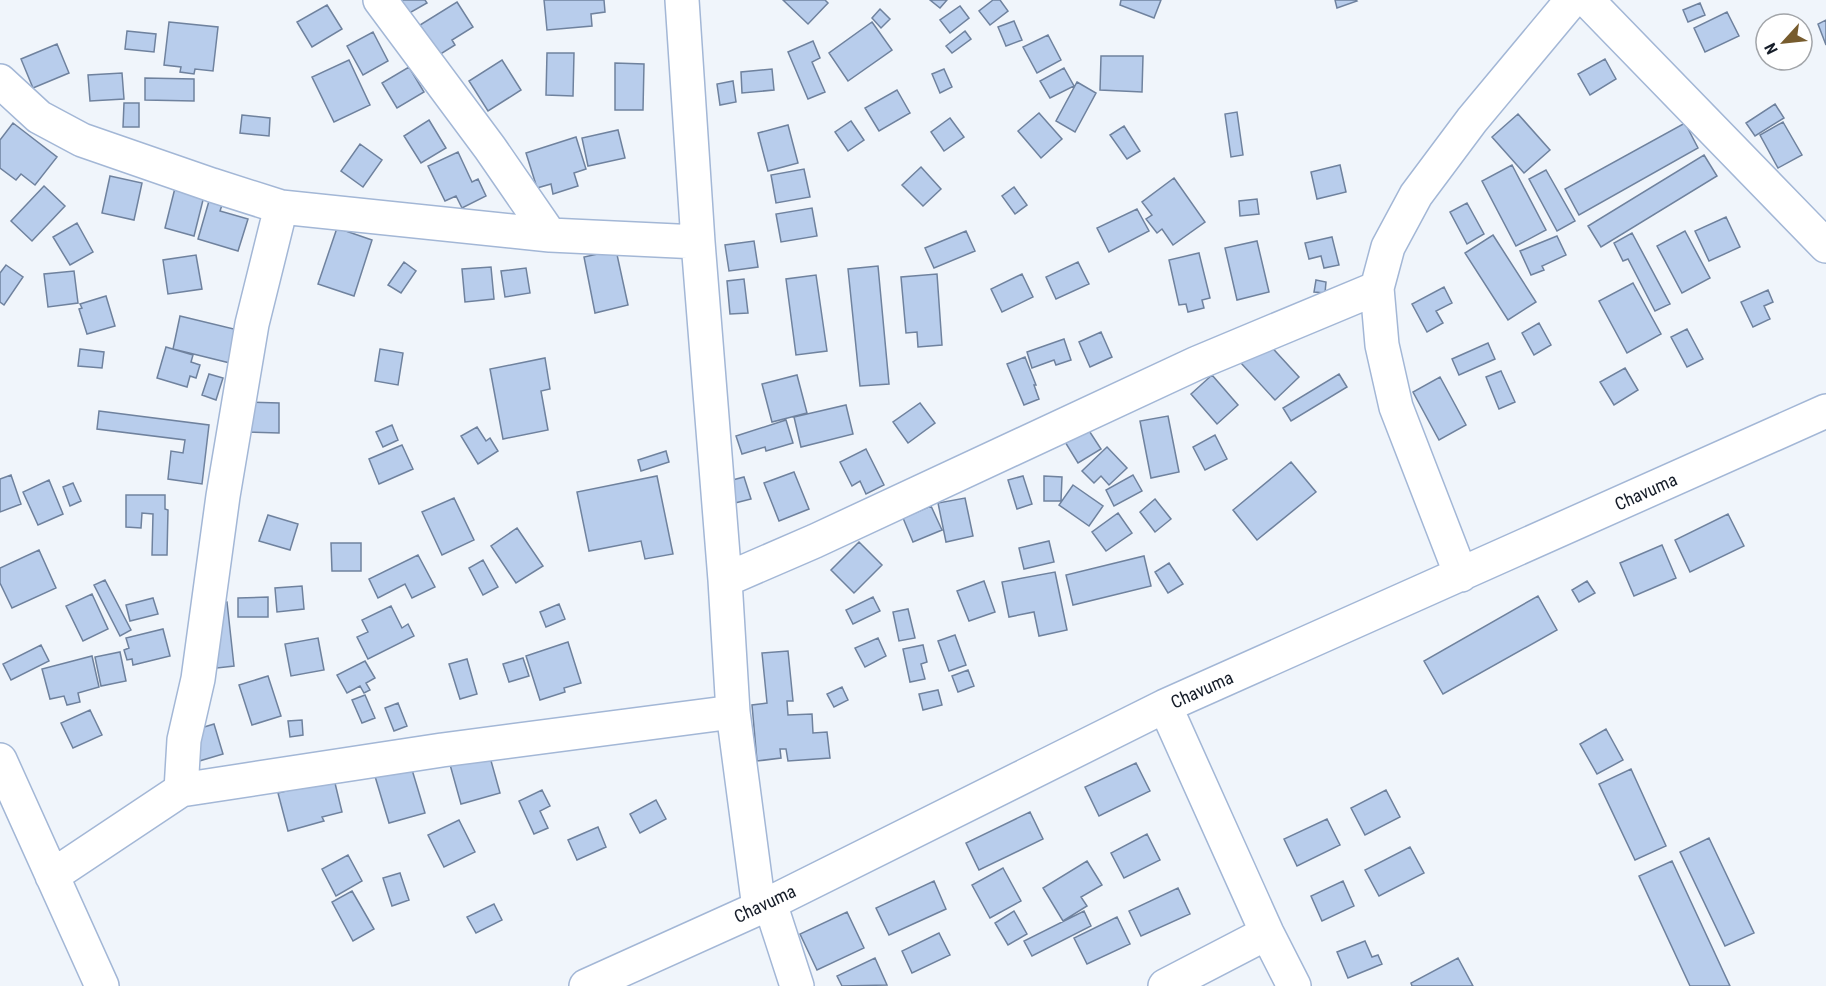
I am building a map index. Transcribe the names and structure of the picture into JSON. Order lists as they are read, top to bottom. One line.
{"streets":{"street":["Chavuma"]},"north":"bottom left"}
